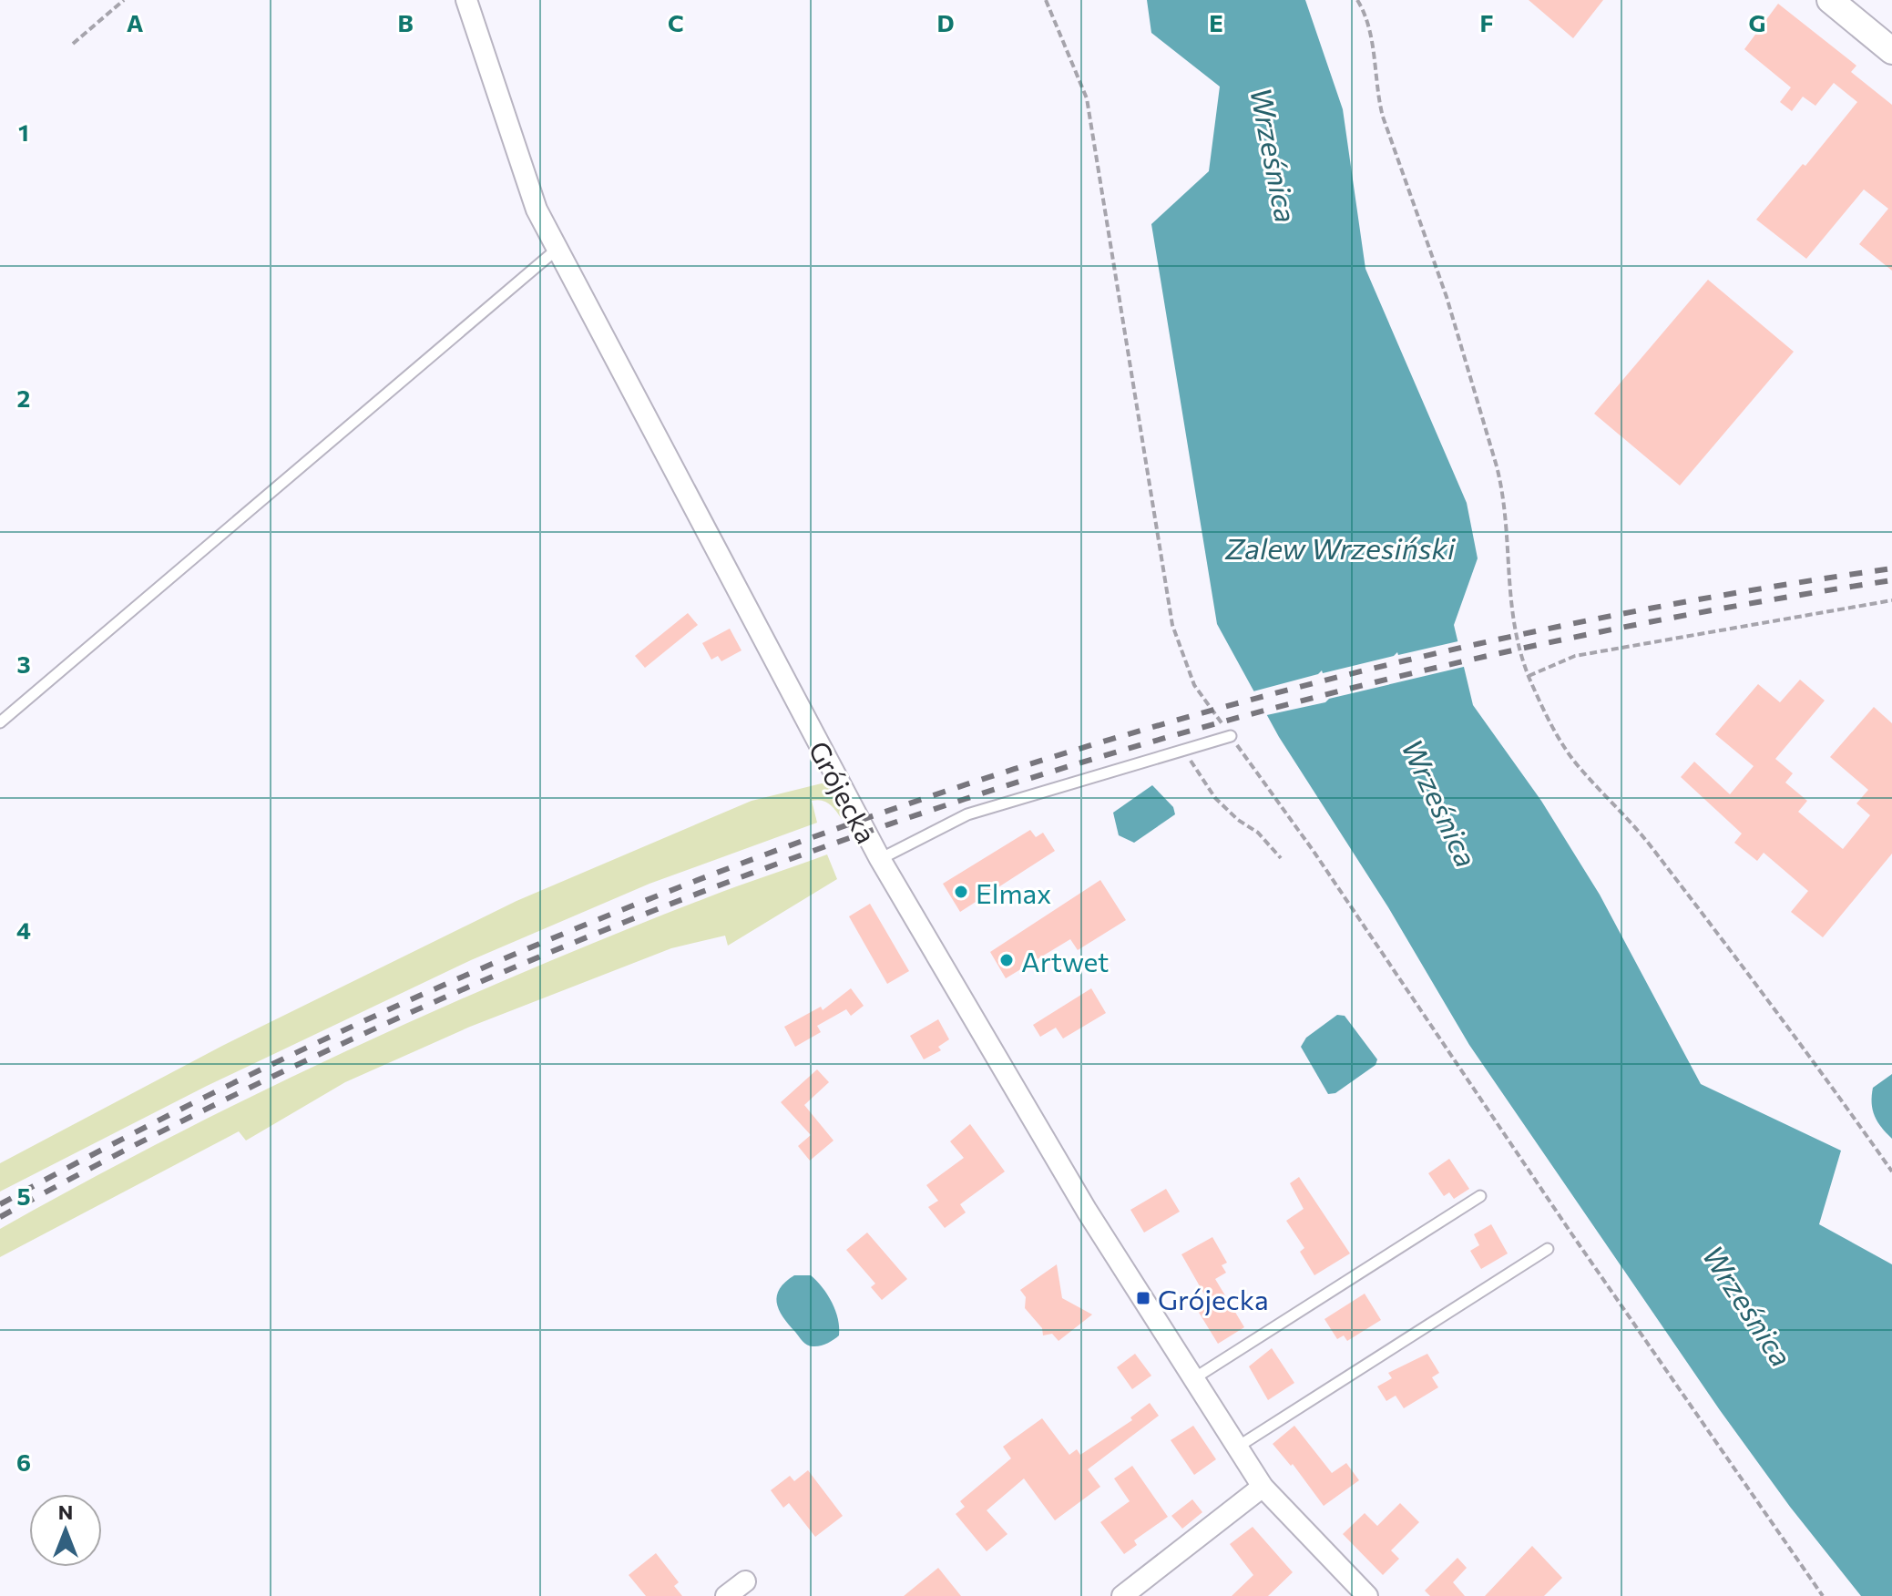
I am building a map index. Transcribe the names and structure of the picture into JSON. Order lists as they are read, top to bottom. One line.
{"streets":{"street":["Grójecka"]},"water":["Wrześnica","Zalew Wrzesiński"],"places":{"other":["Elmax","Artwet"],"transit":["Grójecka"]},"north":"top","grid":{"columns":["A","B","C","D","E","F","G"],"rows":["1","2","3","4","5","6"]}}
